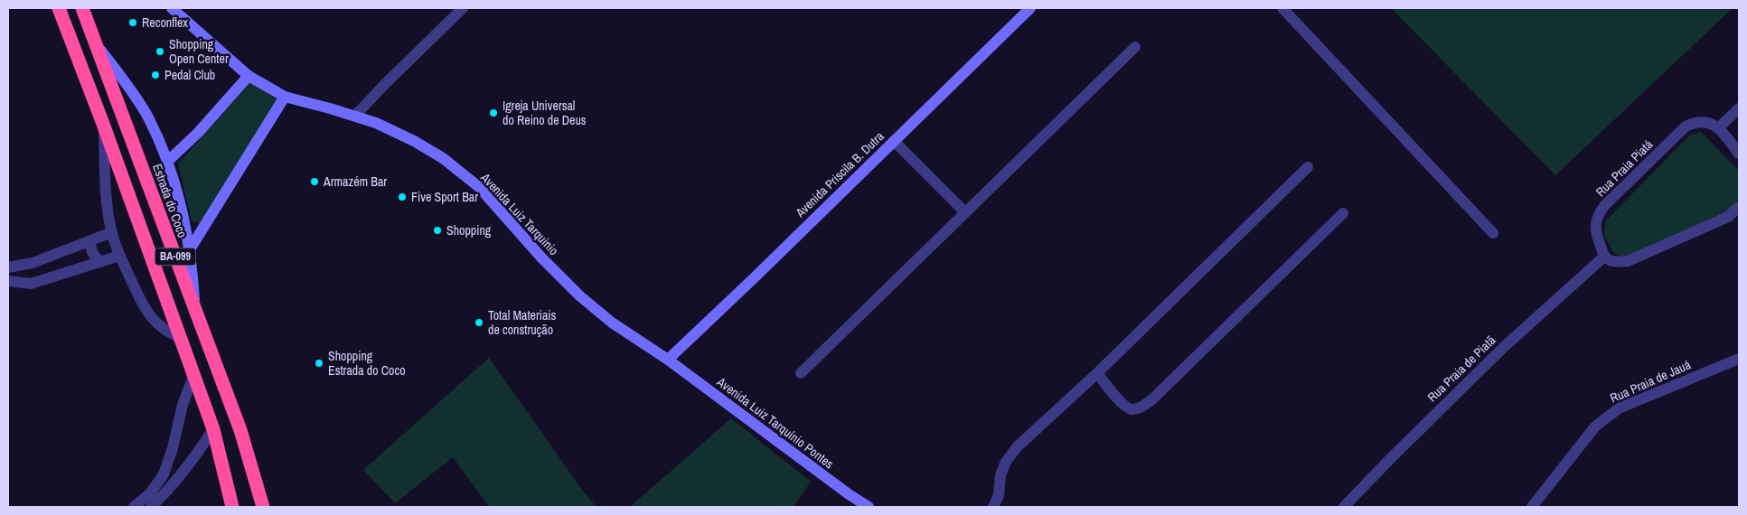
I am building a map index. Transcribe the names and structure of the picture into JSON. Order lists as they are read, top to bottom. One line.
{"streets":{"highway":["Estrada do Coco","BA-099"],"street":["Rua Praia Piatá","Avenida Priscila B. Dutra","Avenida Luiz Tarquinio","Rua Praia de Piatã","Rua Praia de Jauá","Avenida Luiz Tarquínio Pontes"]},"crossings":[["Rua Praia Piatá","Rua Praia de Piatã"],["Avenida Priscila B. Dutra","Avenida Luiz Tarquinio"],["Avenida Priscila B. Dutra","Avenida Luiz Tarquínio Pontes"],["Avenida Luiz Tarquinio","Avenida Luiz Tarquínio Pontes"]],"places":["Reconflex","Shopping Open Center","Pedal Club","Igreja Universal do Reino de Deus","Armazém Bar","Five Sport Bar","Shopping","Total Materiais de construção","Shopping Estrada do Coco"]}
